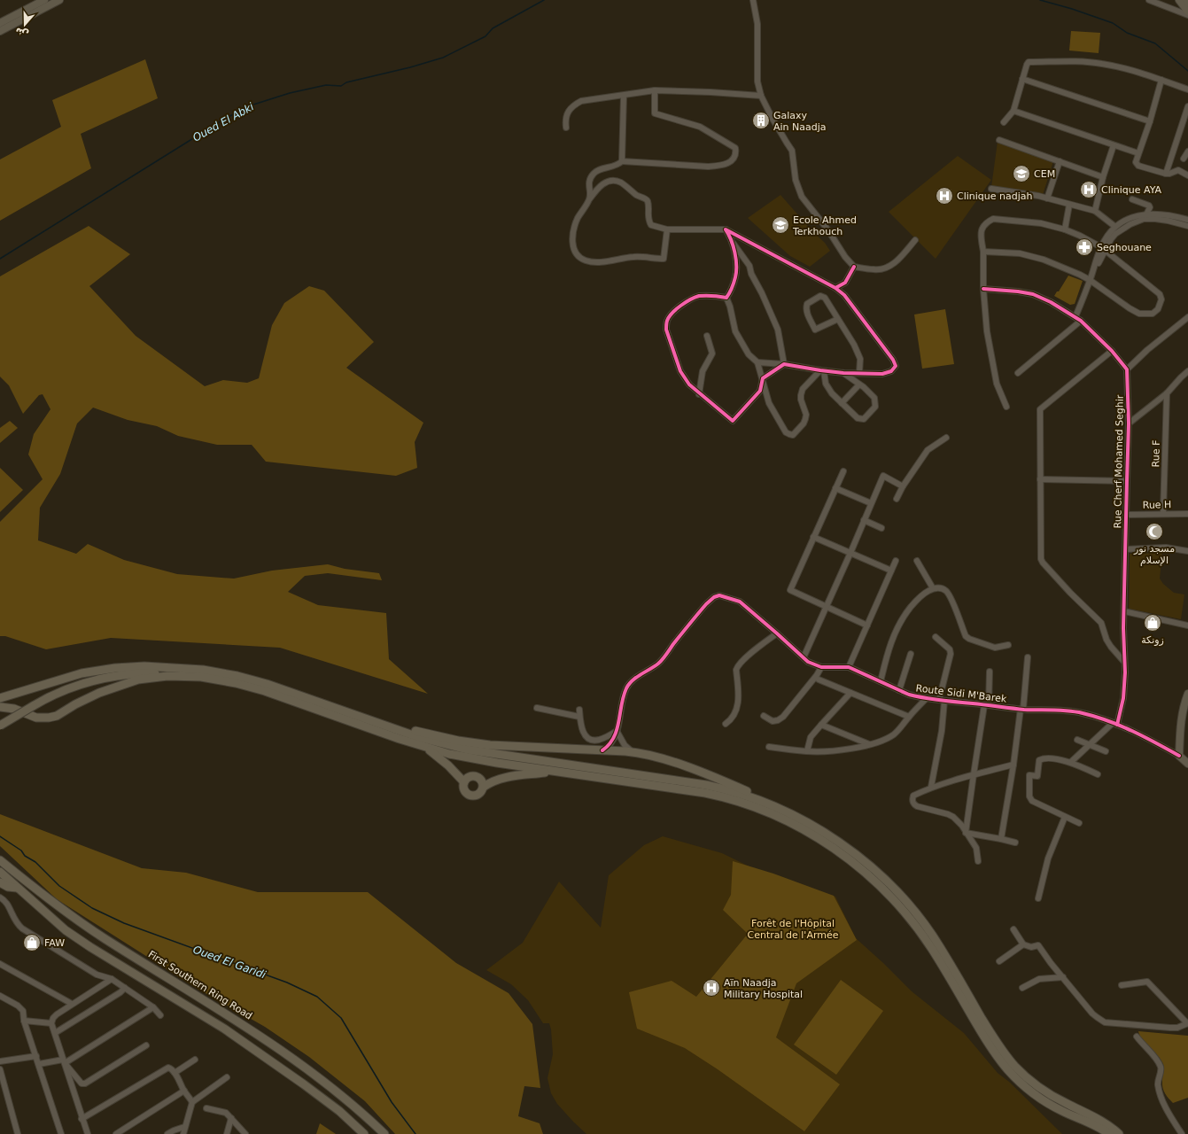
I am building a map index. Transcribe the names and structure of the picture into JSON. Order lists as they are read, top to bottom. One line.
{"streets":{"highway":["First Southern Ring Road"],"main road":["Route Sidi M'Barek"],"street":["Rue F","Rue Cherf Mohamed Seghir","Rue H"]},"crossings":[["Rue F","Rue H"],["Rue Cherf Mohamed Seghir","Rue H"],["Rue Cherf Mohamed Seghir","Route Sidi M'Barek"]],"water":["Oued El Abki","Oued El Garidi"],"parks":["Forêt de l'Hôpital Central de l'Armée"],"places":{"building":["Galaxy Ain Naadja"],"school or university":["CEM","Ecole Ahmed Terkhouch"],"hospital":["Clinique AYA","Clinique nadjah","Aïn Naadja Military Hospital"],"pharmacy":["Seghouane"],"mosque":["مسجد نور الإسلام"],"shop":["زونكة","FAW"]},"north":"bottom"}
